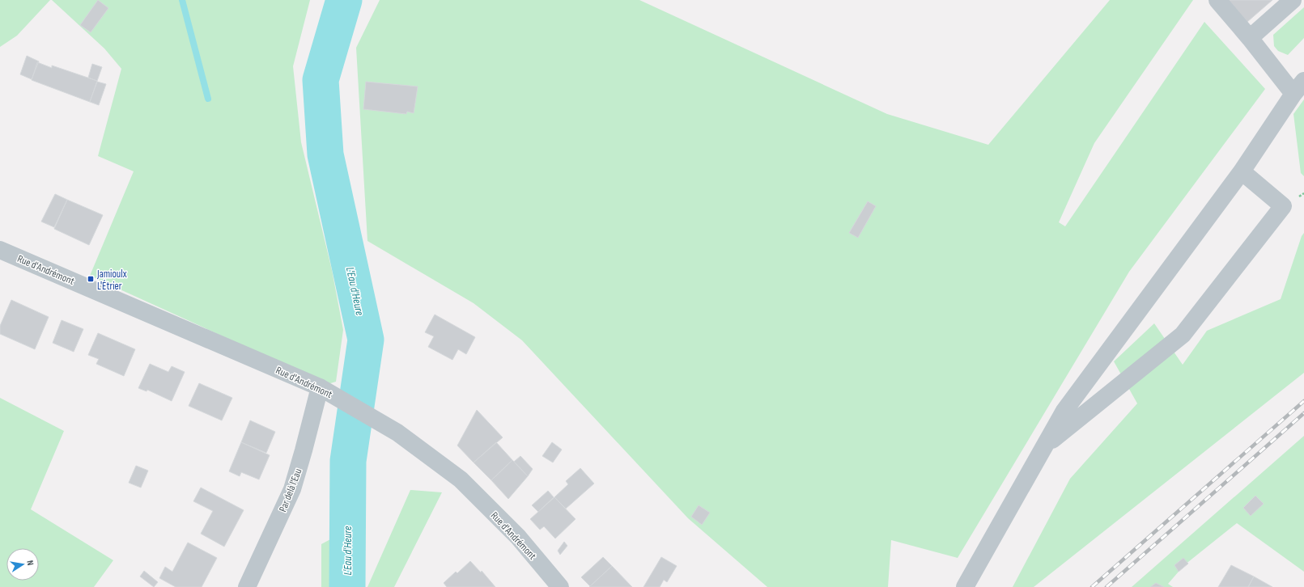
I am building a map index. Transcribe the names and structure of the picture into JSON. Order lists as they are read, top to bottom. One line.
{"streets":{"street":["Rue d'Andrémont","Par delà l'Eau"]},"crossings":[["Rue d'Andrémont","Par delà l'Eau"]],"water":["L'Eau d'Heure"],"places":{"transit":["Jamioulx L'Étrier"]},"north":"right"}
